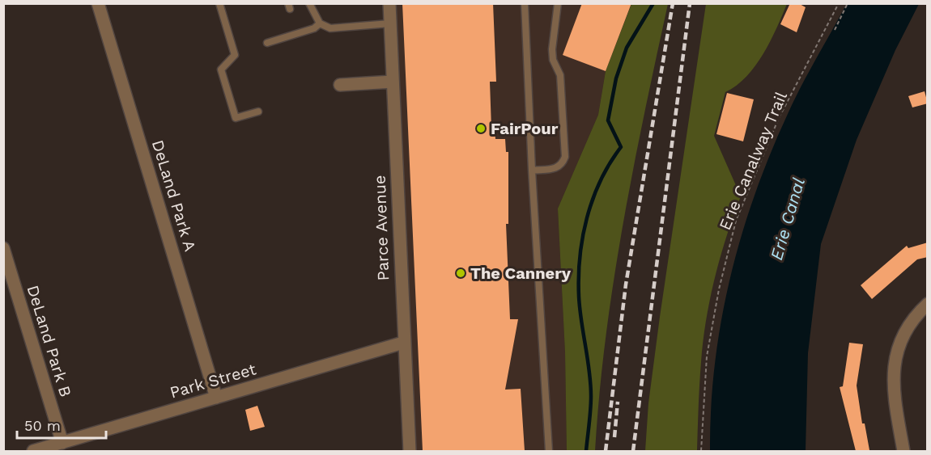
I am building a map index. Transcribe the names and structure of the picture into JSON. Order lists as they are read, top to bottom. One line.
{"streets":{"street":["DeLand Park A","Parce Avenue","DeLand Park B","Park Street"],"path":["Erie Canalway Trail"]},"crossings":[["DeLand Park A","Park Street"],["Parce Avenue","Park Street"],["DeLand Park B","Park Street"]],"water":["Erie Canal"],"places":["FairPour","The Cannery"],"scale_bar":"50 m"}
